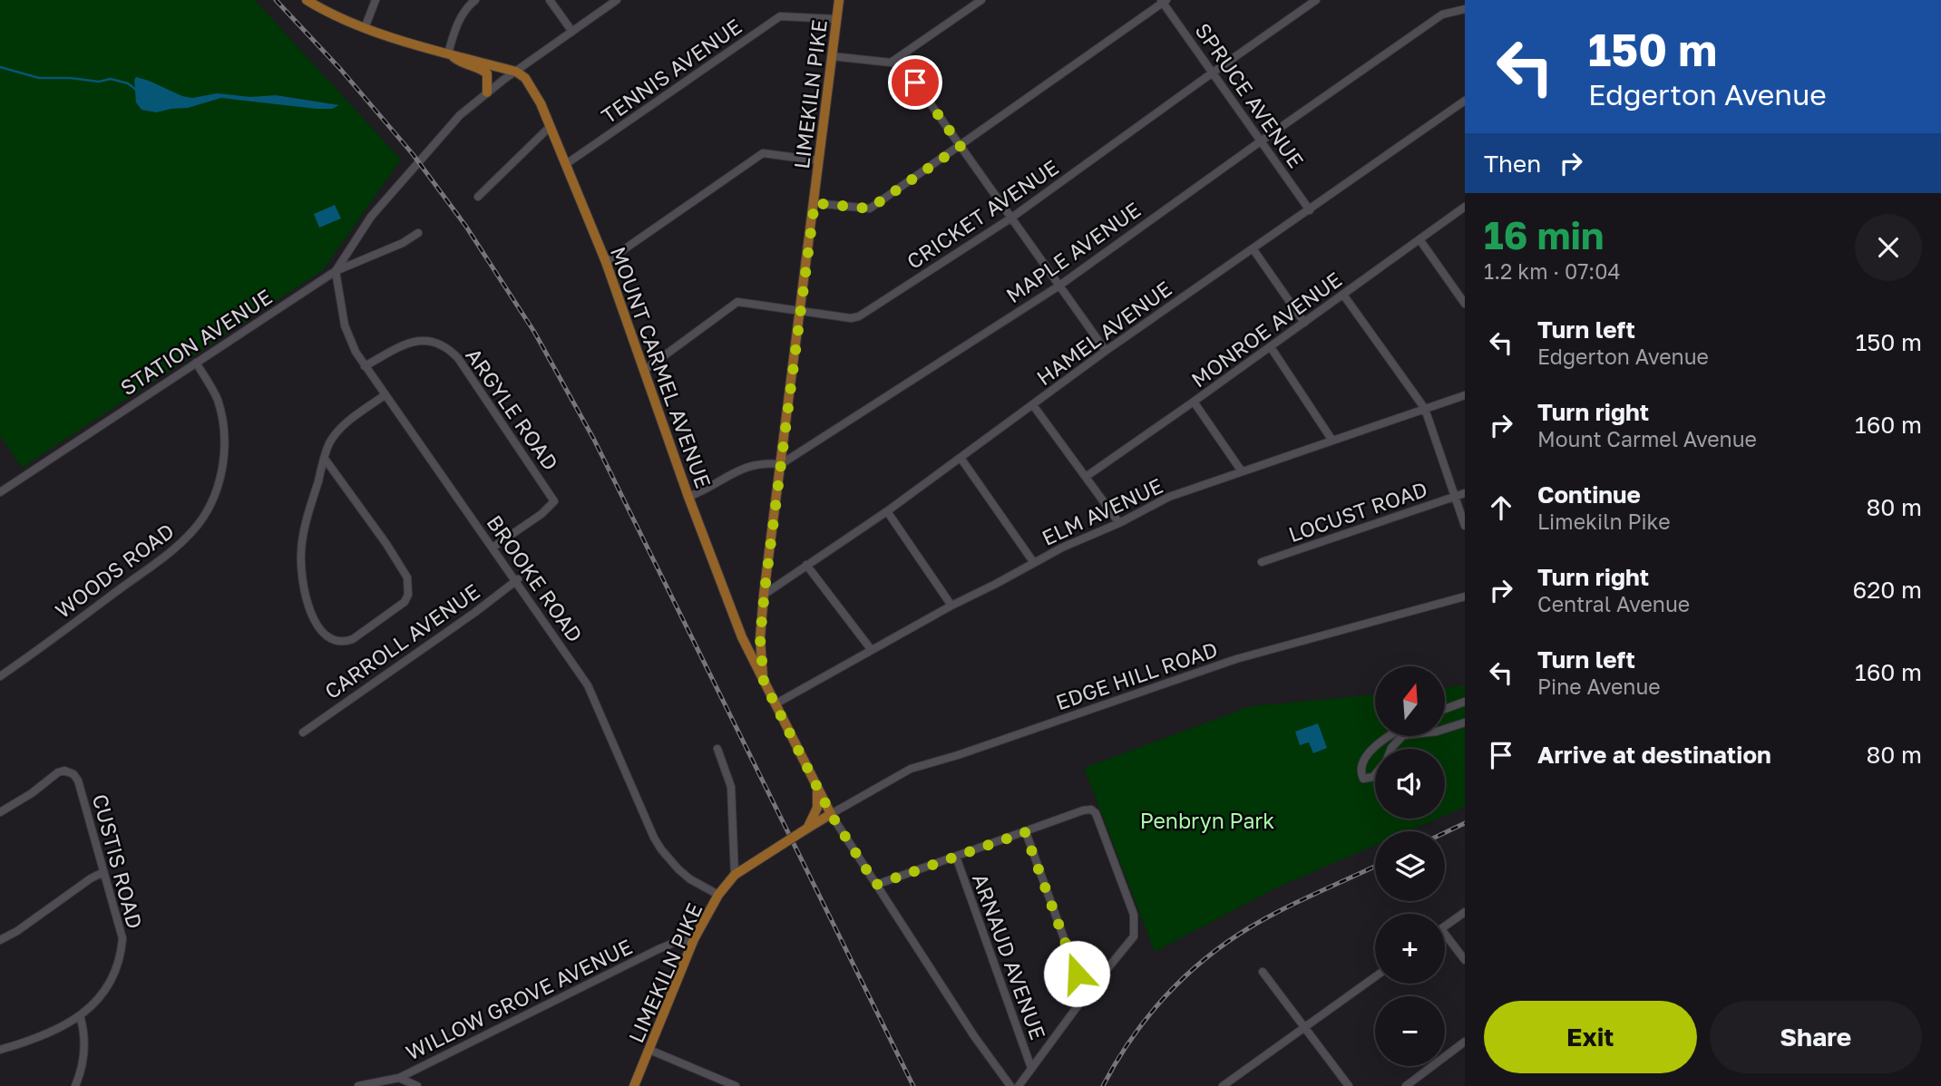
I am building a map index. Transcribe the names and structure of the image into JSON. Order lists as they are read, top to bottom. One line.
{"streets":{"main road":["LIMEKILN PIKE","MOUNT CARMEL AVENUE"],"street":["TENNIS AVENUE","SPRUCE AVENUE","CRICKET AVENUE","MAPLE AVENUE","MONROE AVENUE","HAMEL AVENUE","STATION AVENUE","ARGYLE ROAD","ELM AVENUE","LOCUST ROAD","WOODS ROAD","BROOKE ROAD","CARROLL AVENUE","EDGE HILL ROAD","CUSTIS ROAD","ARNAUD AVENUE","WILLOW GROVE AVENUE"]},"crossings":[["TENNIS AVENUE","LIMEKILN PIKE"],["TENNIS AVENUE","MOUNT CARMEL AVENUE"],["LIMEKILN PIKE","CRICKET AVENUE"],["LIMEKILN PIKE","MAPLE AVENUE"],["LIMEKILN PIKE","HAMEL AVENUE"],["LIMEKILN PIKE","MOUNT CARMEL AVENUE"],["LIMEKILN PIKE","ELM AVENUE"],["LIMEKILN PIKE","BROOKE ROAD"],["LIMEKILN PIKE","EDGE HILL ROAD"],["LIMEKILN PIKE","WILLOW GROVE AVENUE"],["SPRUCE AVENUE","CRICKET AVENUE"],["SPRUCE AVENUE","MAPLE AVENUE"],["SPRUCE AVENUE","HAMEL AVENUE"],["CRICKET AVENUE","MOUNT CARMEL AVENUE"],["MAPLE AVENUE","MOUNT CARMEL AVENUE"],["STATION AVENUE","WOODS ROAD"],["STATION AVENUE","BROOKE ROAD"],["ARGYLE ROAD","BROOKE ROAD"],["BROOKE ROAD","CARROLL AVENUE"]],"parks":["Penbryn Park"],"north":"top","page":{"turn":["150 m","Edgerton Avenue"],"then":"Then","heading":["16 min","1.2 km · 07:04"],"list":[{"name":"Turn left","note":"Edgerton Avenue","value":"150 m"},{"name":"Turn right","note":"Mount Carmel Avenue","value":"160 m"},{"name":"Continue","note":"Limekiln Pike","value":"80 m"},{"name":"Turn right","note":"Central Avenue","value":"620 m"},{"name":"Turn left","note":"Pine Avenue","value":"160 m"},{"name":"Arrive at destination","value":"80 m"}],"map_buttons":["+","−"],"buttons":["Exit","Share"]}}
